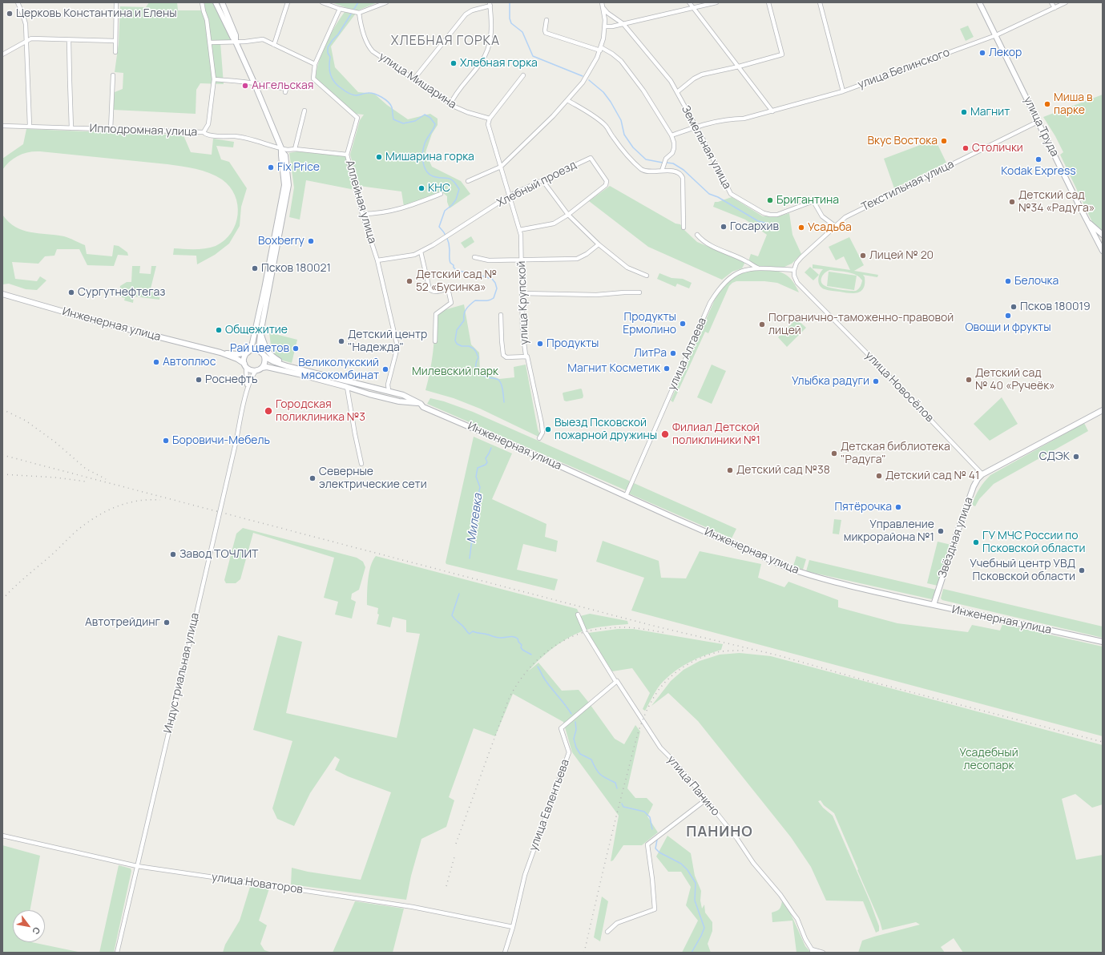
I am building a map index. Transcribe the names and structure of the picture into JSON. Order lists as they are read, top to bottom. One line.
{"streets":{"main road":["улица Труда","Инженерная улица","Звёздная улица"],"street":["улица Белинского","улица Мишарина","Ипподромная улица","Земельная улица","Хлебный проезд","Текстильная улица","Аллейная улица","улица Крупской","улица Алтаева","улица Новосёлов","Индустриальная улица","улица Панино","улица Евлентьева","улица Новаторов"]},"crossings":[["улица Белинского","улица Труда"],["улица Белинского","Земельная улица"],["улица Труда","Текстильная улица"],["Ипподромная улица","Аллейная улица"],["Земельная улица","Текстильная улица"],["Хлебный проезд","Аллейная улица"],["Хлебный проезд","улица Крупской"],["Текстильная улица","улица Алтаева"],["Текстильная улица","улица Новосёлов"],["Аллейная улица","Инженерная улица"],["Инженерная улица","улица Алтаева"],["Инженерная улица","Звёздная улица"],["Инженерная улица","Индустриальная улица"],["улица Алтаева","улица Новосёлов"],["улица Новосёлов","Звёздная улица"],["Индустриальная улица","улица Новаторов"],["улица Панино","улица Евлентьева"],["улица Евлентьева","улица Новаторов"]],"districts":["ХЛЕБНАЯ ГОРКА","ПАНИНО"],"water":["Милевка"],"parks":["Милевский парк","Усадебный лесопарк"],"places":["Церковь Константина и Елены","Лекор","Хлебная горка","Ангельская","Миша в парке","Магнит","Вкус Востока","Столички","Мишарина горка","Kodak Express","Fix Price","КНС","Бригантина","Детский сад №34 «Радуга»","Госархив","Усадьба","Boxberry","Лицей № 20","Псков 180021","Детский сад № 52 «Бусинка»","Белочка","Сургутнефтегаз","Псков 180019","Овощи и фрукты","Продукты Ермолино","Погранично-таможенно-правовой лицей","Общежитие","Детский центр \"Надежда\"","Продукты","Рай цветов","ЛитРа","Автоплюс","Магнит Косметик","Великолукский мясокомбинат","Роснефть","Детский сад № 40 «Ручеёк»","Улыбка радуги","Городская поликлиника №3","Выезд Псковской пожарной дружины","Филиал Детской поликлиники №1","Боровичи-Мебель","Детская библиотека \"Радуга\"","СДЭК","Детский сад №38","Детский сад № 41","Северные электрические сети","Пятёрочка","Управление микрорайона №1","ГУ МЧС России по Псковской области","Завод ТОЧЛИТ","Учебный центр УВД Псковской области","Автотрейдинг"],"north":"bottom right"}
